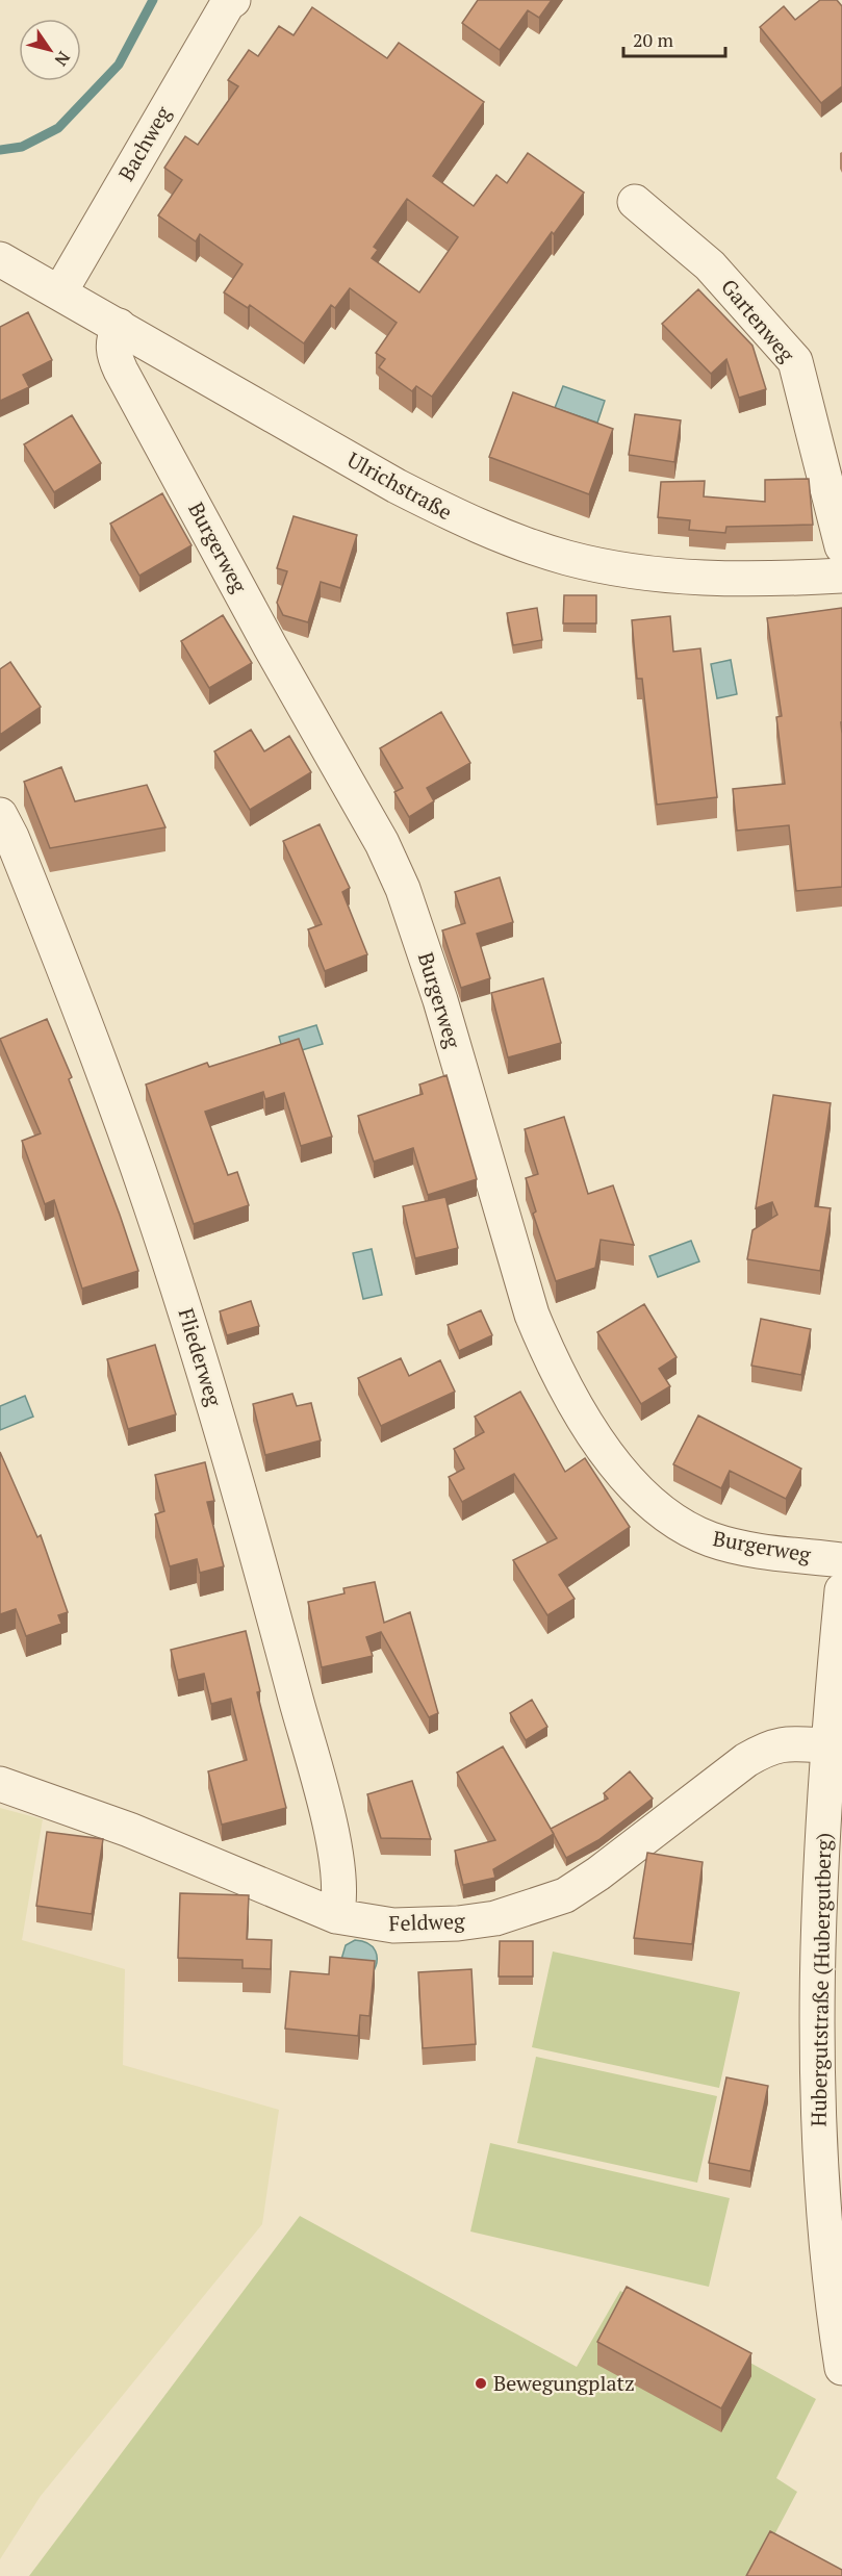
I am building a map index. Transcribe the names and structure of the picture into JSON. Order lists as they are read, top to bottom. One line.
{"streets":{"street":["Bachweg","Gartenweg","Ulrichstraße","Burgerweg","Fliederweg","Feldweg","Hubergutstraße (Hubergutberg)"]},"crossings":[["Bachweg","Ulrichstraße"],["Ulrichstraße","Burgerweg"],["Fliederweg","Feldweg"],["Feldweg","Hubergutstraße (Hubergutberg)"]],"places":["Bewegungplatz"],"scale_bar":"20 m","north":"bottom right"}
